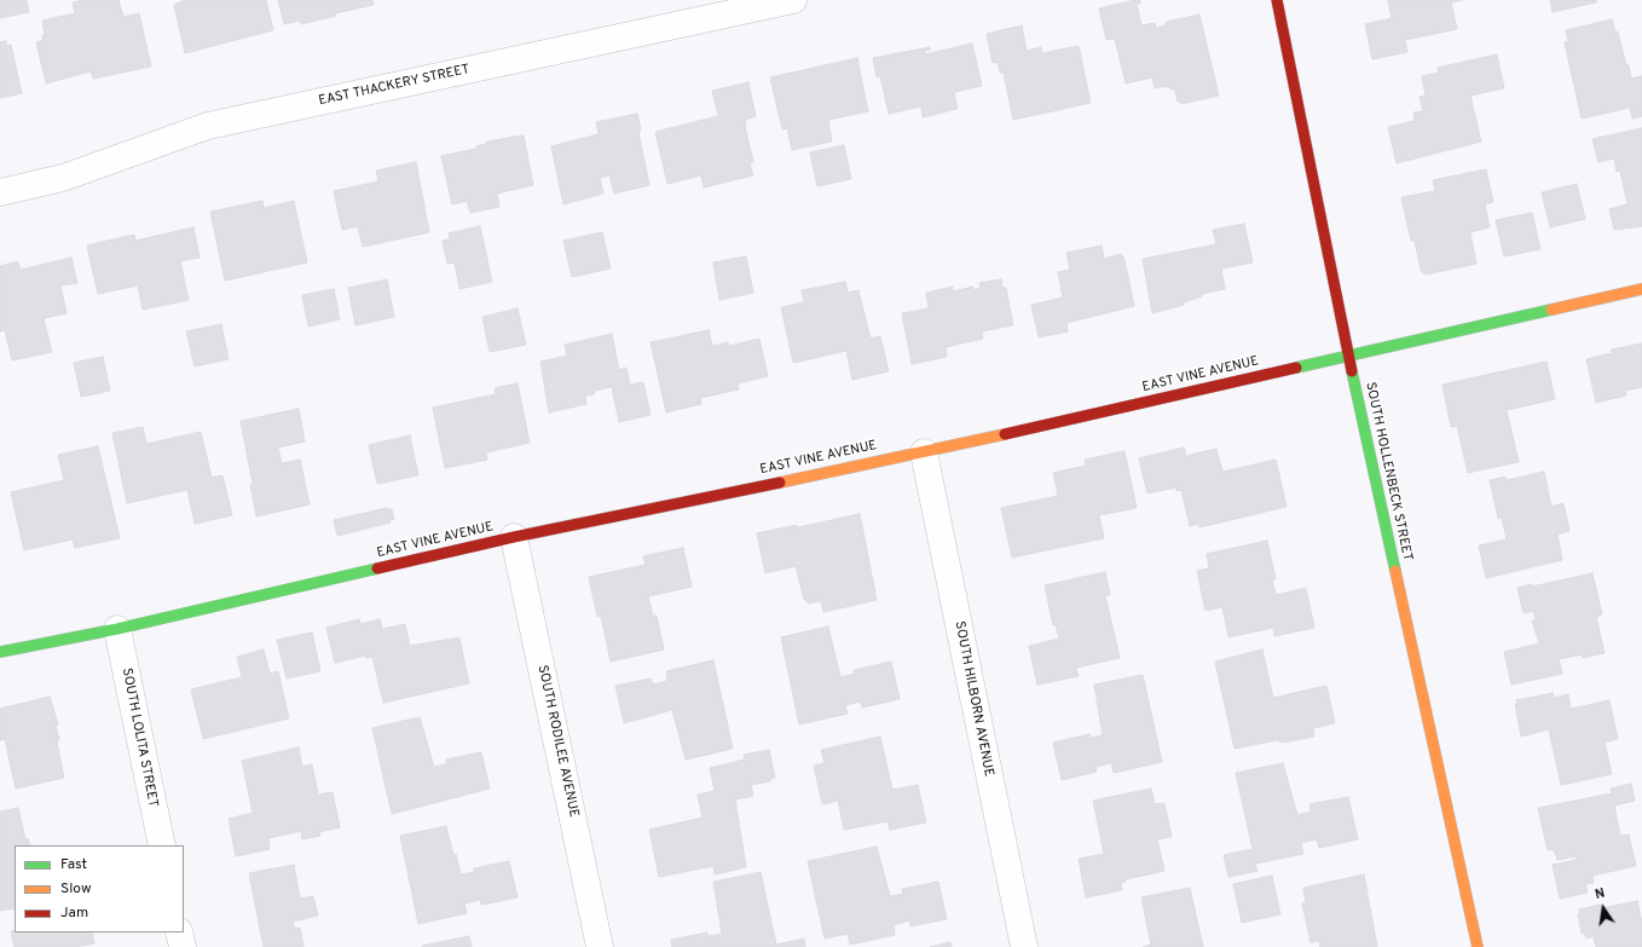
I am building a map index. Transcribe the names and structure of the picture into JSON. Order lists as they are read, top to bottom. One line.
{"streets":{"street":["EAST THACKERY STREET","EAST VINE AVENUE","SOUTH HOLLENBECK STREET","SOUTH HILBORN AVENUE","SOUTH LOLITA STREET","SOUTH RODILEE AVENUE"]},"crossings":[["EAST VINE AVENUE","SOUTH HOLLENBECK STREET"],["EAST VINE AVENUE","SOUTH HILBORN AVENUE"],["EAST VINE AVENUE","SOUTH LOLITA STREET"],["EAST VINE AVENUE","SOUTH RODILEE AVENUE"]],"legend":["Fast","Slow","Jam"],"north":"top"}
